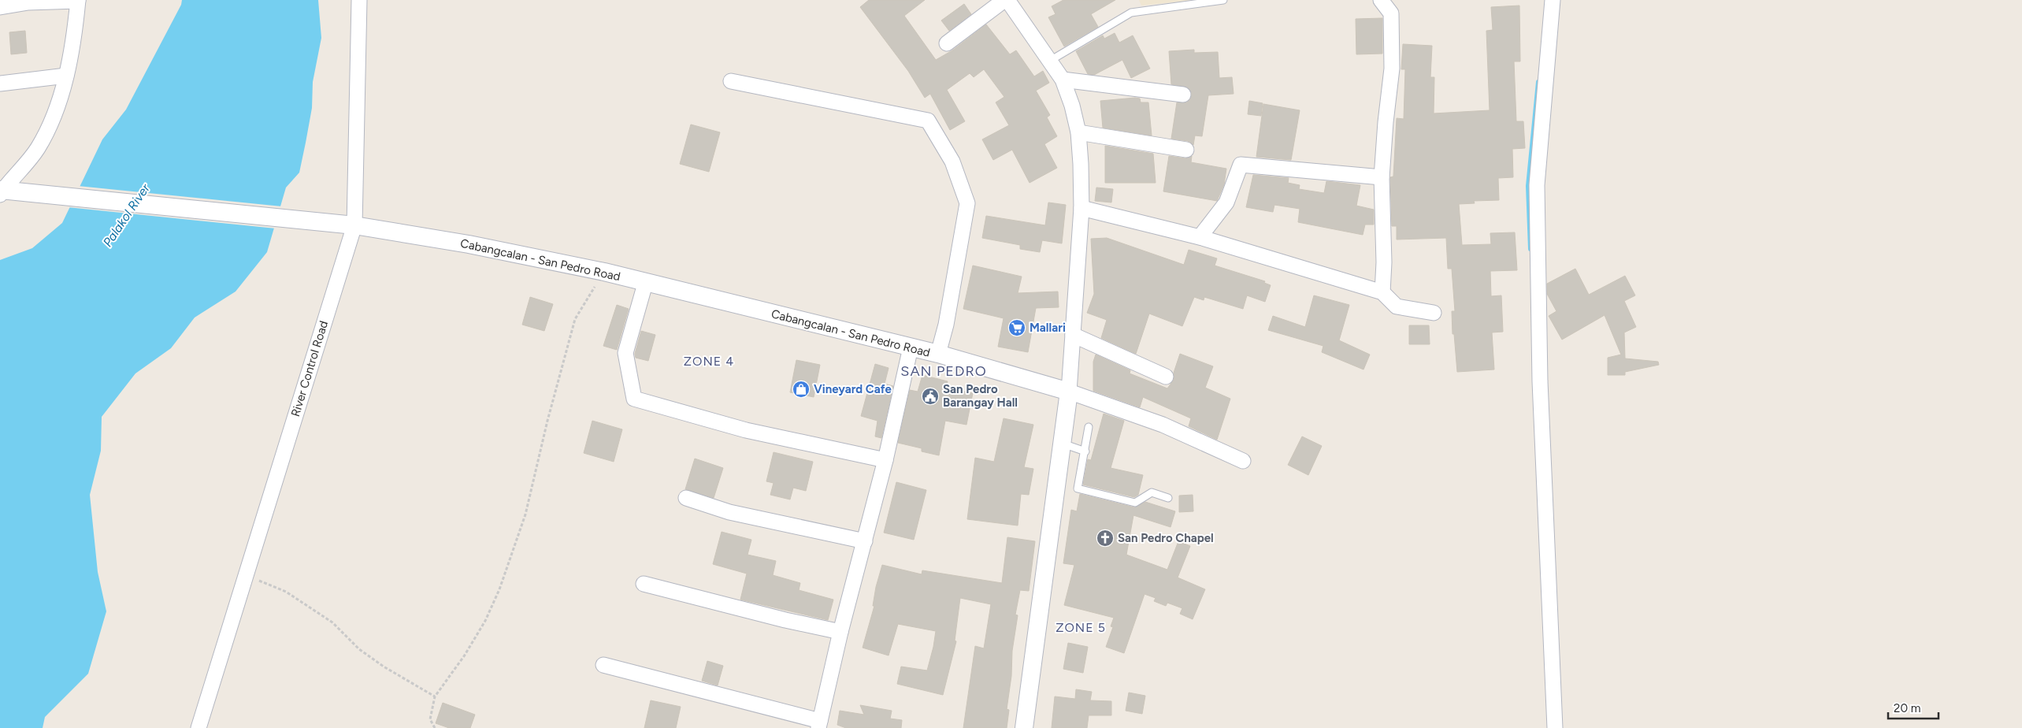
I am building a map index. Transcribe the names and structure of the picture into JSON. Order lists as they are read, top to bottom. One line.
{"streets":{"street":["Cabangcalan - San Pedro Road","River Control Road"]},"crossings":[["Cabangcalan - San Pedro Road","River Control Road"]],"districts":["ZONE 4","SAN PEDRO","ZONE 5"],"water":["Palakol River"],"places":{"supermarket":["Mallari"],"shop":["Vineyard Cafe"],"public building":["San Pedro Barangay Hall"],"church":["San Pedro Chapel"]},"scale_bar":"20 m"}
